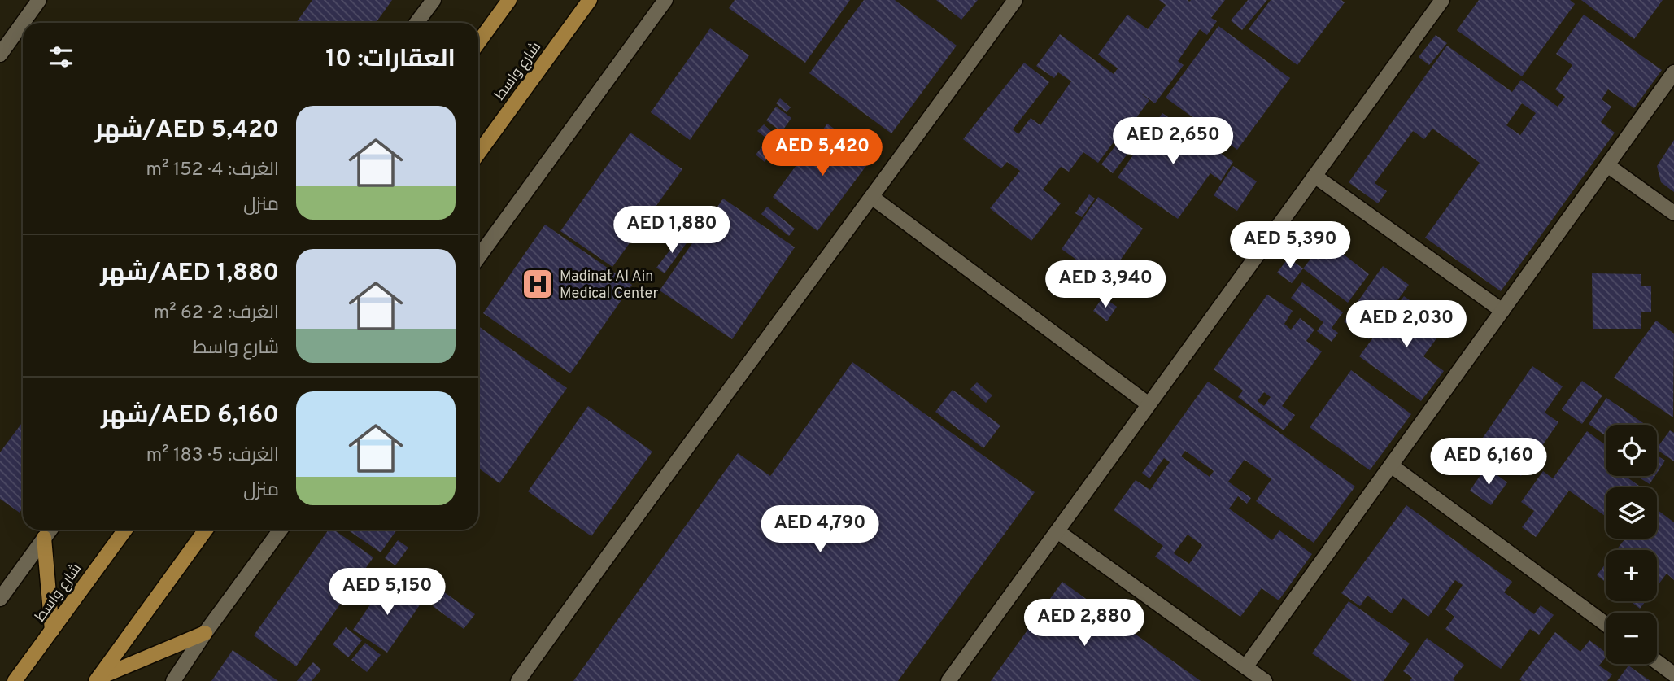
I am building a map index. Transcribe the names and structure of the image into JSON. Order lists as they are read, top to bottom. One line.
{"streets":{"main road":["شارع واسط"]},"places":{"hospital":["Madinat Al Ain Medical Center"]},"page":{"heading":"العقارات: 10","list":[{"name":"AED 5,420/شهر","note":"الغرف: 4 · 152 m² · منزل"},{"name":"AED 1,880/شهر","note":"الغرف: 2 · 62 m² · شارع واسط"},{"name":"AED 6,160/شهر","note":"الغرف: 5 · 183 m² · منزل"}],"price":["AED 2,650","AED 5,420","AED 1,880","AED 5,390","AED 3,940","AED 2,030","AED 6,160","AED 4,790","AED 5,150","AED 2,880"],"map_buttons":["+","−"]}}
